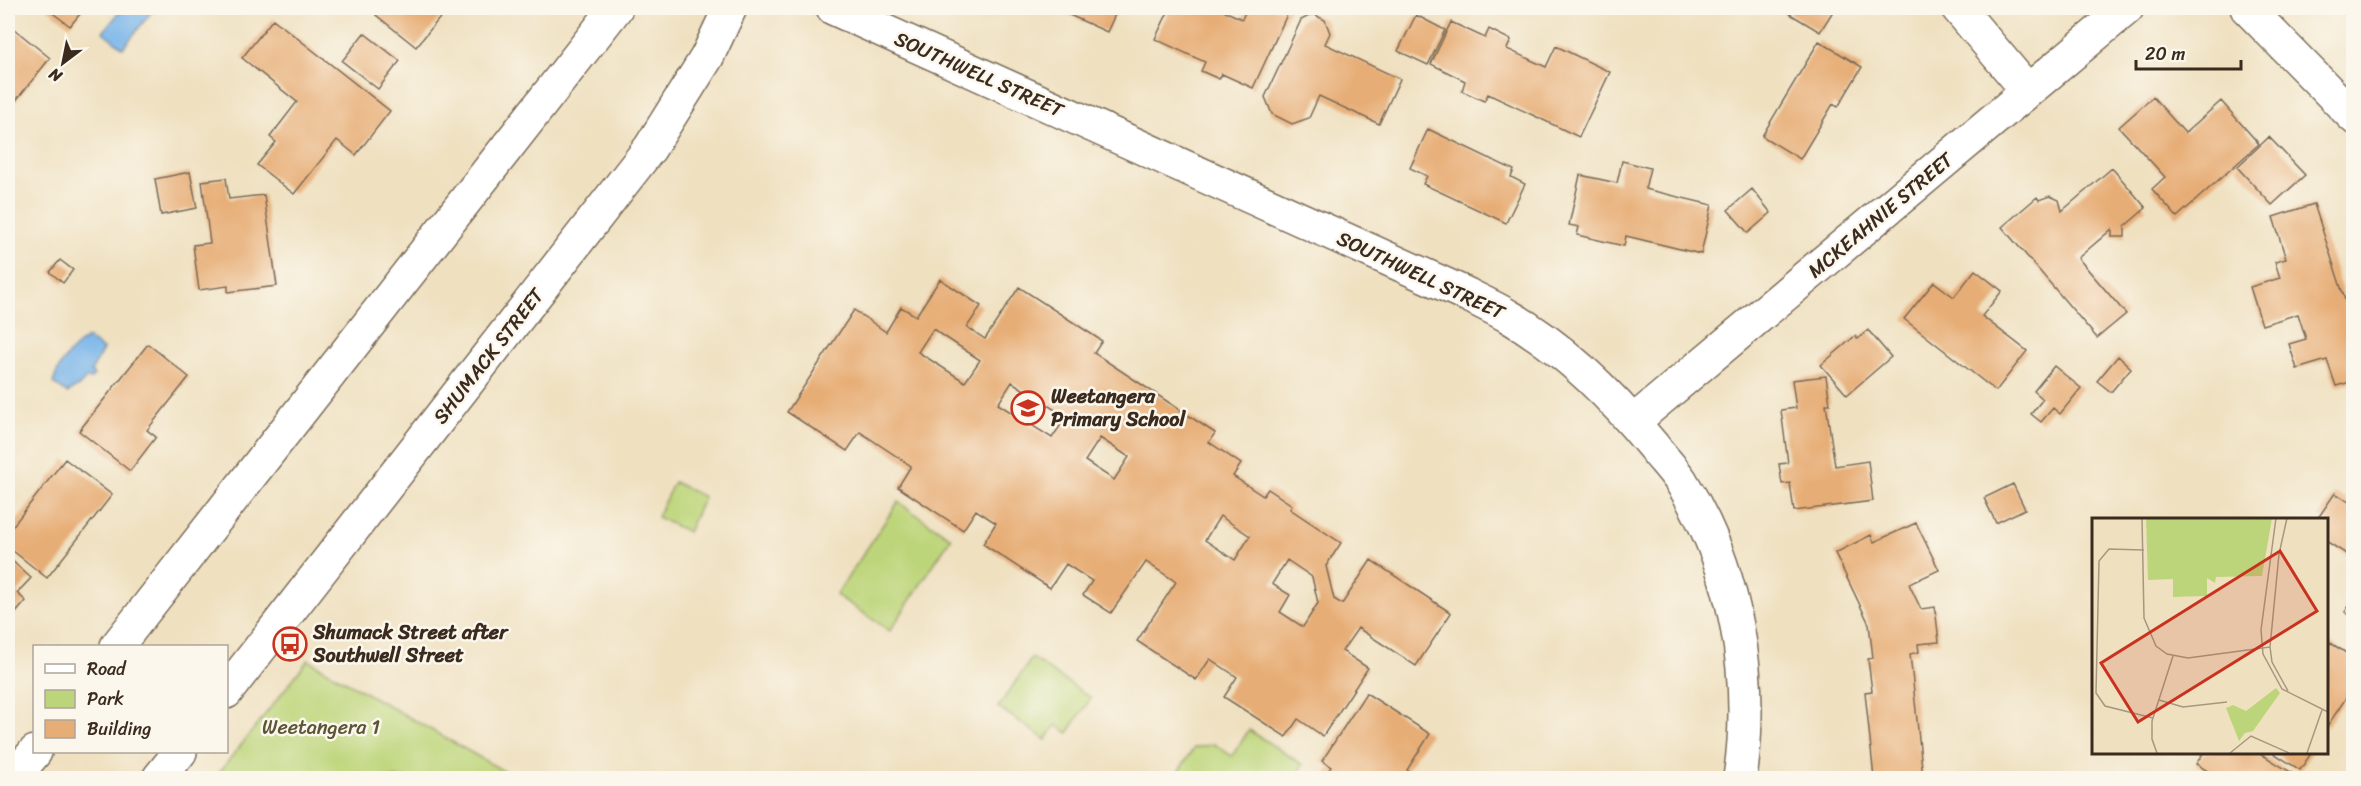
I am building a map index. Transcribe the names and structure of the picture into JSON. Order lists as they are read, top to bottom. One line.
{"streets":{"street":["SOUTHWELL STREET","MCKEAHNIE STREET","SHUMACK STREET"]},"crossings":[["SOUTHWELL STREET","MCKEAHNIE STREET"]],"parks":["Weetangera 1"],"places":{"school or university":["Weetangera Primary School"],"bus stop":["Shumack Street after Southwell Street"]},"legend":["Road","Park","Building"],"scale_bar":"20 m","north":"bottom left"}
